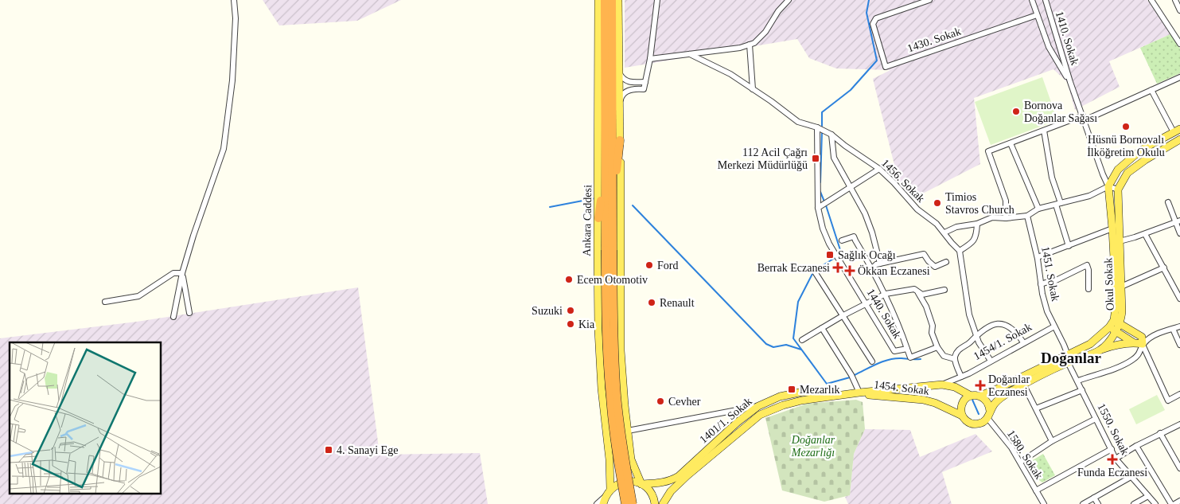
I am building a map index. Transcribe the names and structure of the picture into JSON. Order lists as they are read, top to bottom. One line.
{"streets":{"highway":["Ankara Caddesi"],"main road":["Okul Sokak","1454. Sokak","1401/1. Sokak"],"street":["1410. Sokak","1430. Sokak","1456. Sokak","1451. Sokak","1440. Sokak","1454/1. Sokak","1550. Sokak","1580. Sokak"]},"crossings":[["1410. Sokak","1430. Sokak"],["1456. Sokak","1440. Sokak"],["1451. Sokak","Okul Sokak"],["1451. Sokak","1454/1. Sokak"],["1451. Sokak","1550. Sokak"],["Okul Sokak","1454. Sokak"],["Okul Sokak","1550. Sokak"],["Okul Sokak","1580. Sokak"],["1454/1. Sokak","1401/1. Sokak"],["1454. Sokak","1401/1. Sokak"],["1454. Sokak","1580. Sokak"]],"districts":["Doğanlar"],"parks":["Doğanlar Mezarlığı"],"places":{"other":["Bornova Doğanlar Sağası","Hüsnü Bornovalı İlköğretim Okulu","Timios Stavros Church","Ford","Ecem Otomotiv","Renault","Suzuki","Kia","Cevher"],"transit":["112 Acil Çağrı Merkezi Müdürlüğü","Sağlık Ocağı","Mezarlık","4. Sanayi Ege"],"health":["Berrak Eczanesi","Ökkan Eczanesi","Doğanlar Eczanesi","Funda Eczanesi"]}}
